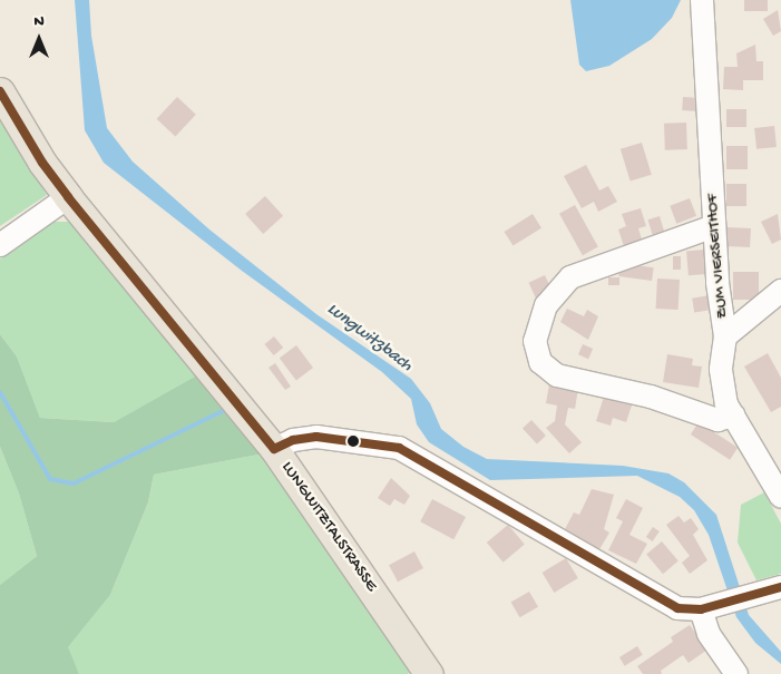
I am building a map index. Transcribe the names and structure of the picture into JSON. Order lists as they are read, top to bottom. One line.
{"streets":{"main road":["LUNGWITZTALSTRASSE"],"street":["ZUM VIERSEITHOF"]},"water":["Lungwitzbach"],"north":"top"}
